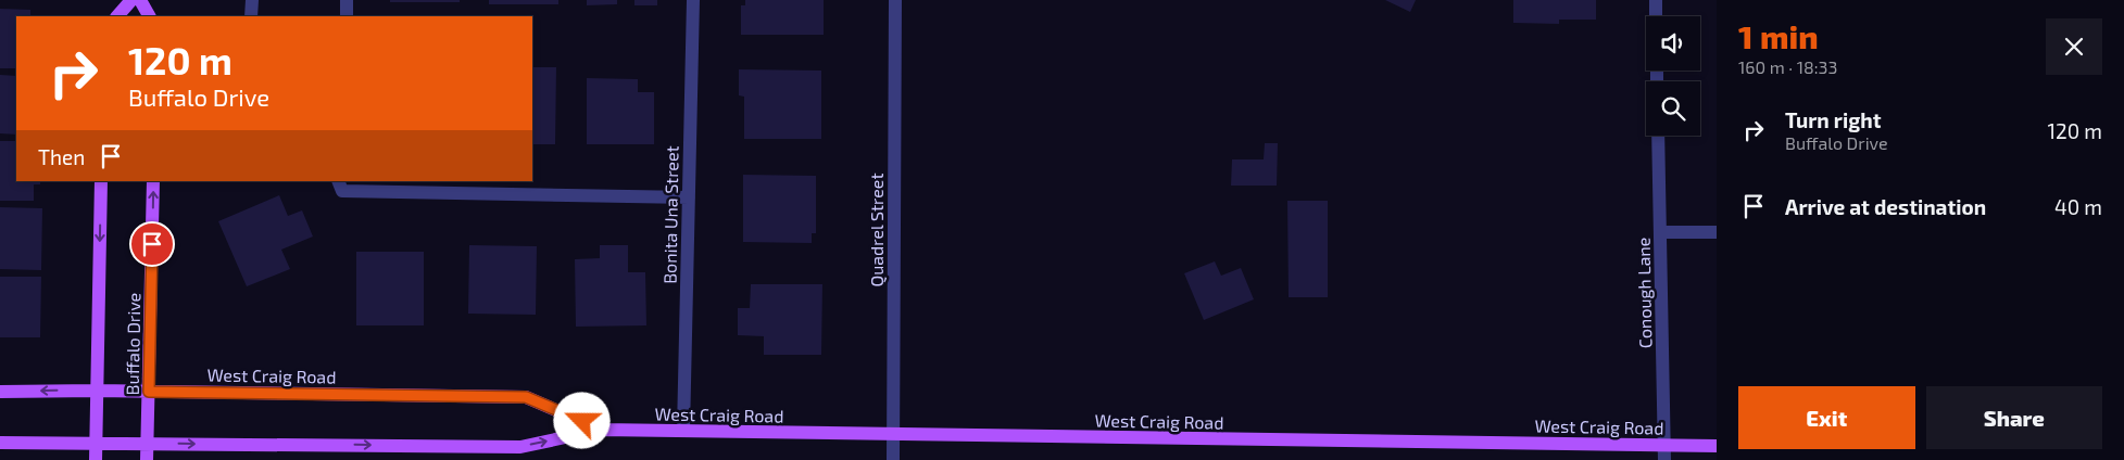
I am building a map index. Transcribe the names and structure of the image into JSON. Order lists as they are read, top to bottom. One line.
{"streets":{"main road":["Buffalo Drive","West Craig Road"],"street":["Bonita Una Street","Quadrel Street","Conough Lane"]},"crossings":[["Bonita Una Street","West Craig Road"],["Quadrel Street","West Craig Road"],["Conough Lane","West Craig Road"],["Buffalo Drive","West Craig Road"]],"page":{"heading":["1 min","160 m · 18:33"],"turn":["120 m","Buffalo Drive"],"list":[{"name":"Turn right","note":"Buffalo Drive","value":"120 m"},{"name":"Arrive at destination","value":"40 m"}],"then":"Then","buttons":["Exit","Share"]}}
